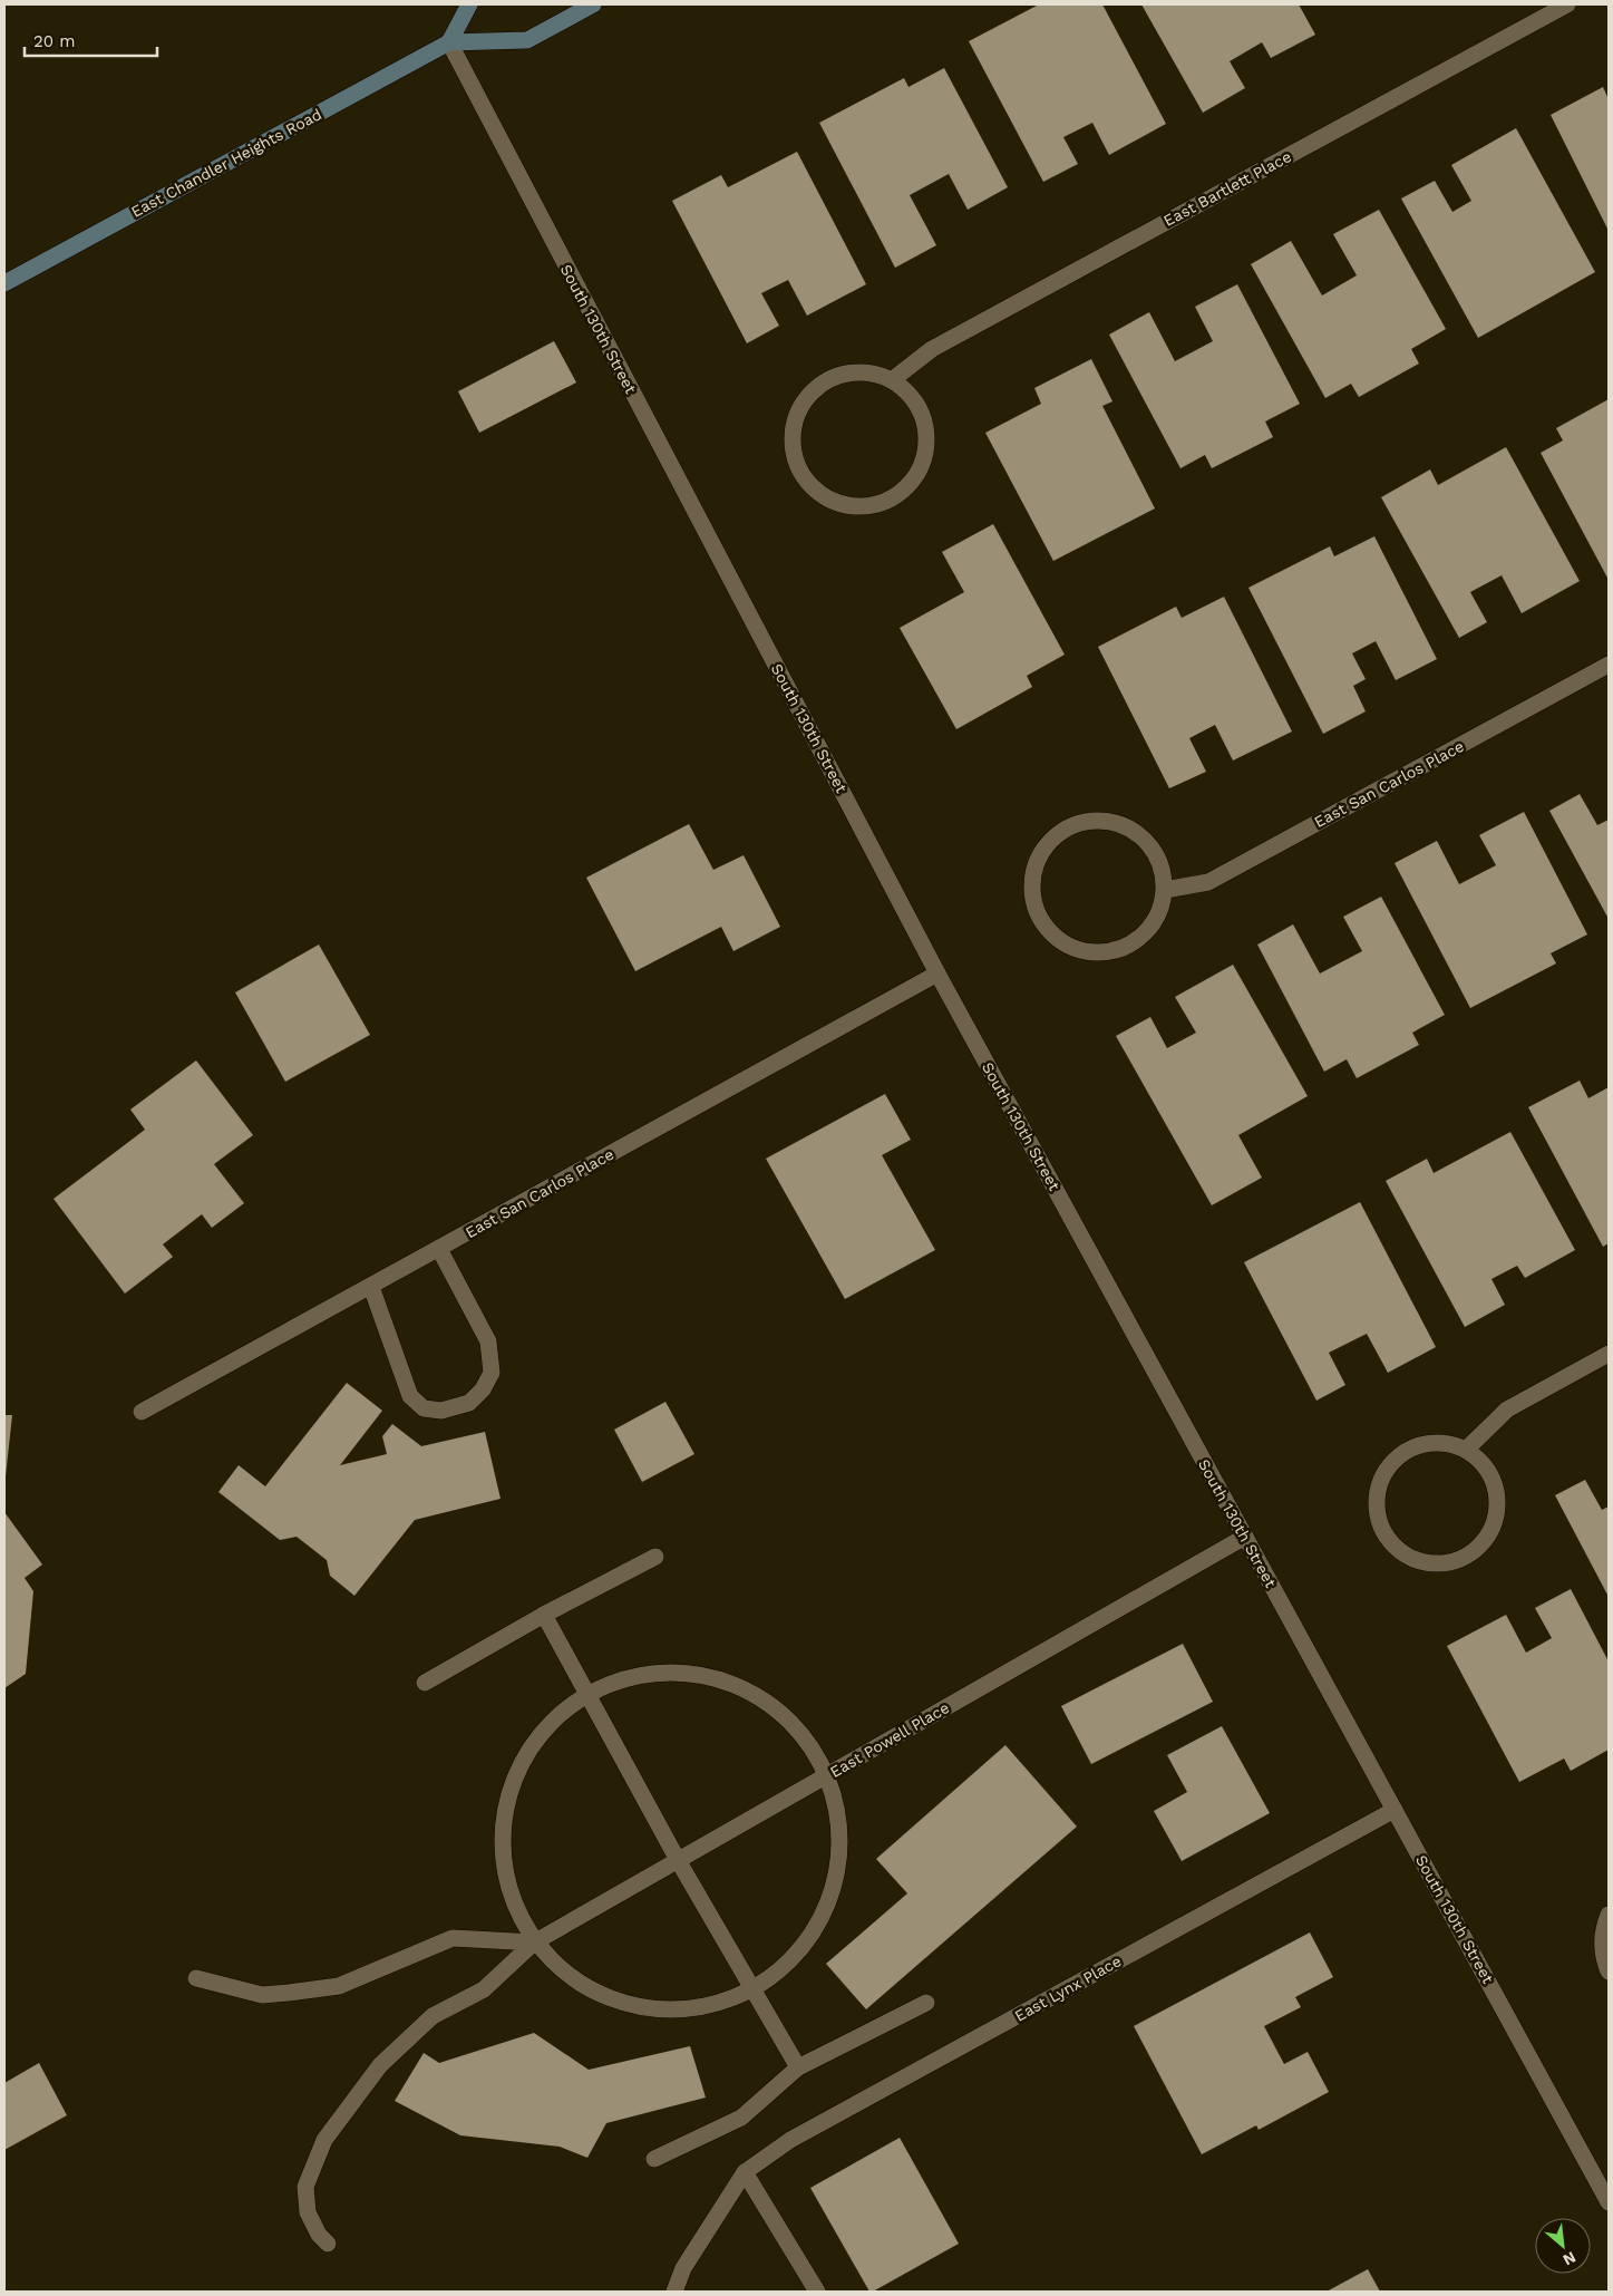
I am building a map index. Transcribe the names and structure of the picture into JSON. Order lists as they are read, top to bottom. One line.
{"streets":{"main road":["East Chandler Heights Road"],"street":["East Bartlett Place","South 130th Street","East San Carlos Place","East Powell Place","East Lynx Place"]},"crossings":[["East Chandler Heights Road","South 130th Street"],["South 130th Street","East San Carlos Place"],["South 130th Street","East Powell Place"],["South 130th Street","East Lynx Place"]],"scale_bar":"20 m","north":"bottom right"}
